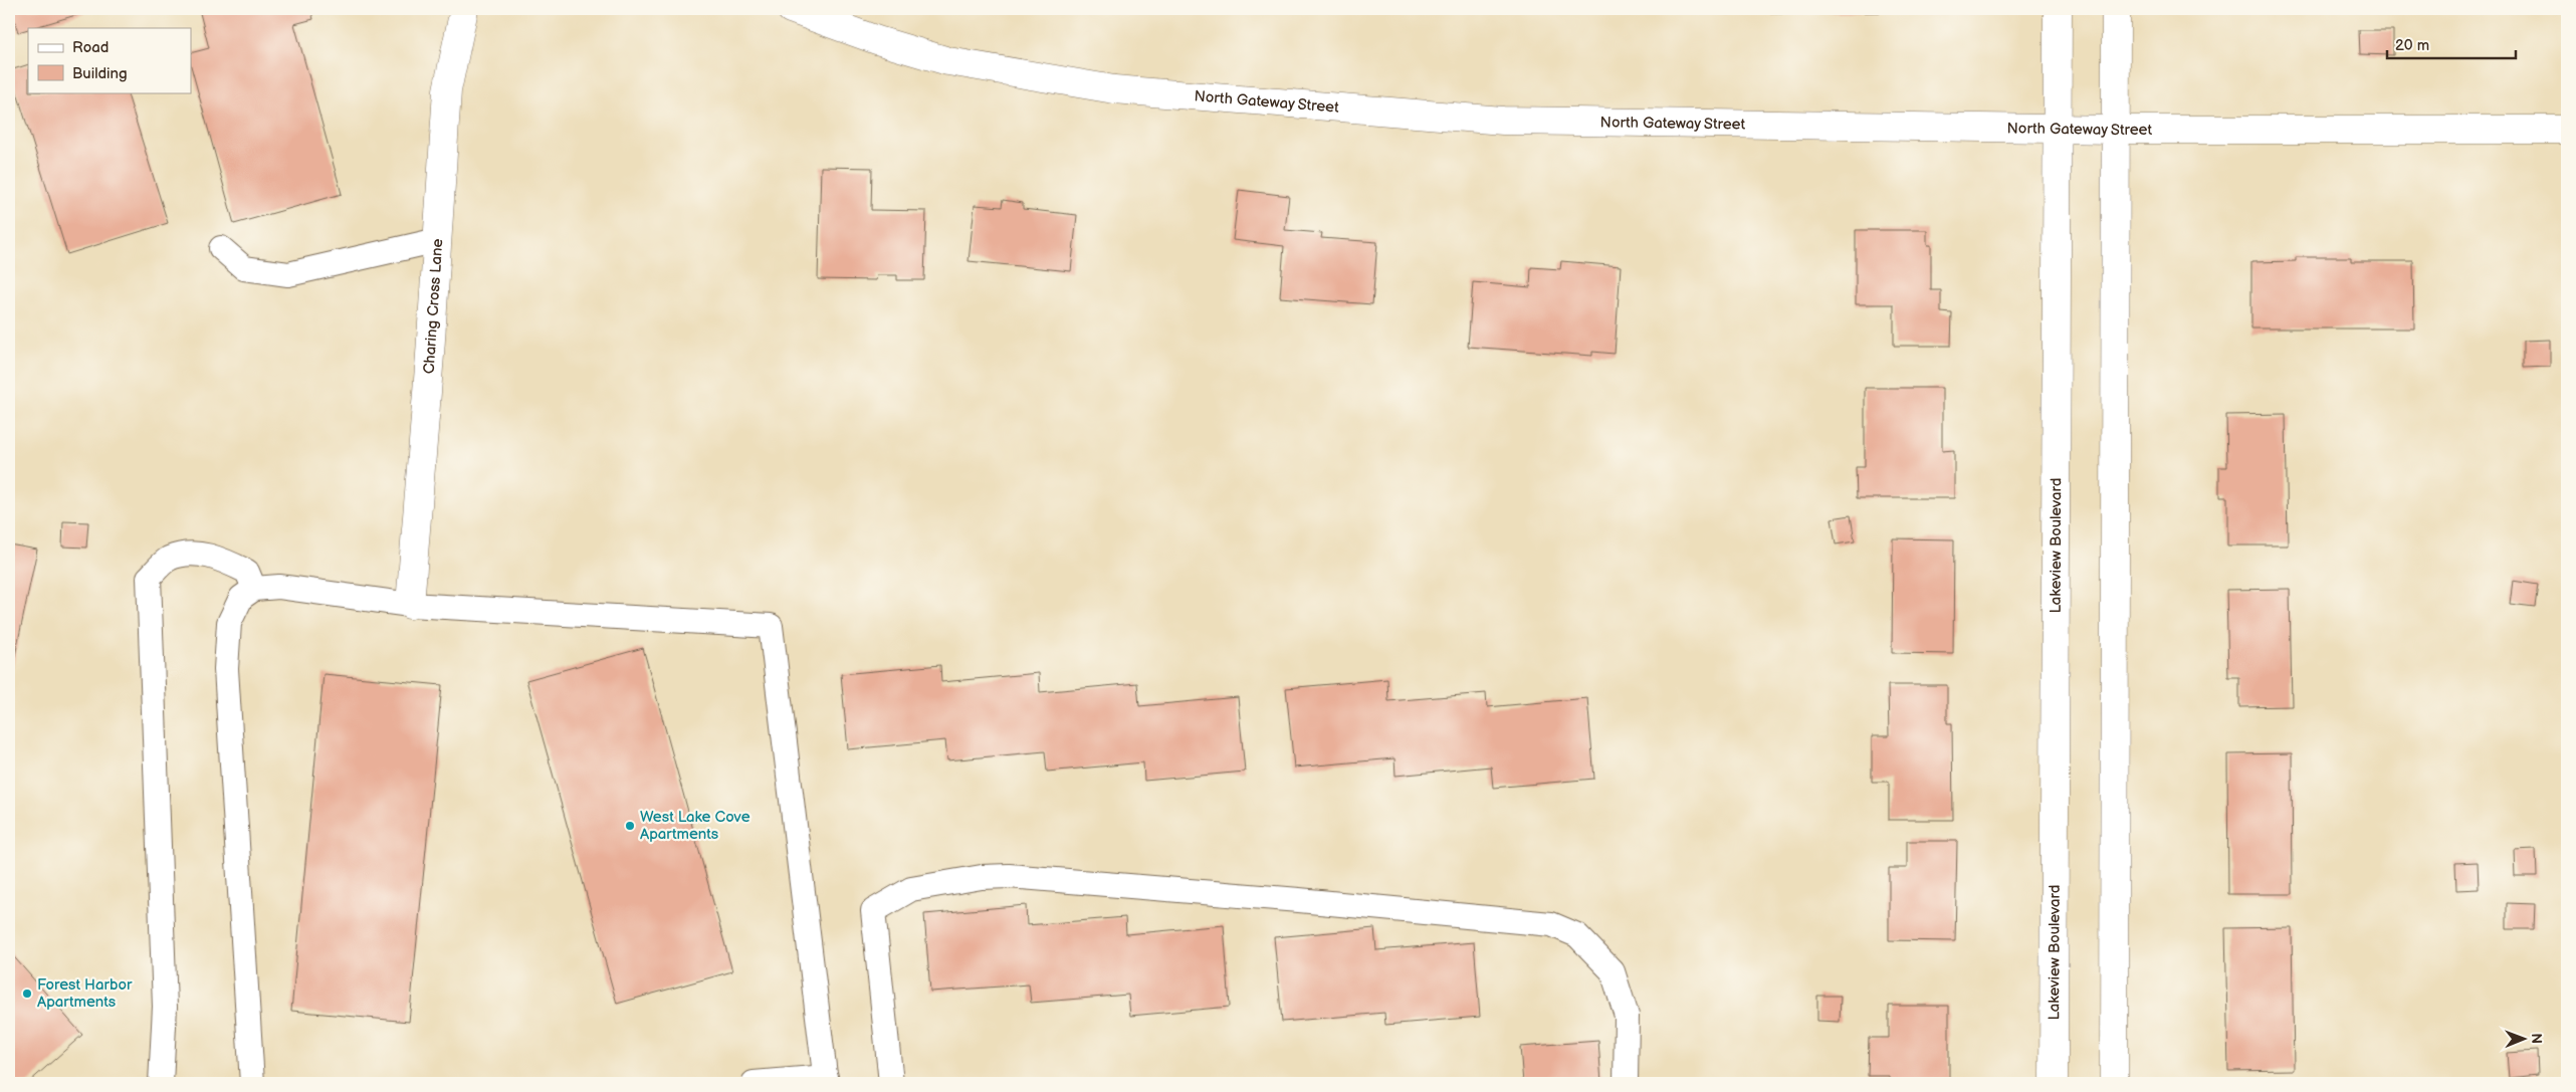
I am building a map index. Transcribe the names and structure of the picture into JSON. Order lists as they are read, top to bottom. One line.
{"streets":{"street":["North Gateway Street","Charing Cross Lane","Lakeview Boulevard"]},"crossings":[["North Gateway Street","Lakeview Boulevard"]],"places":["West Lake Cove Apartments","Forest Harbor Apartments"],"legend":["Road","Building"],"scale_bar":"20 m","north":"right"}
